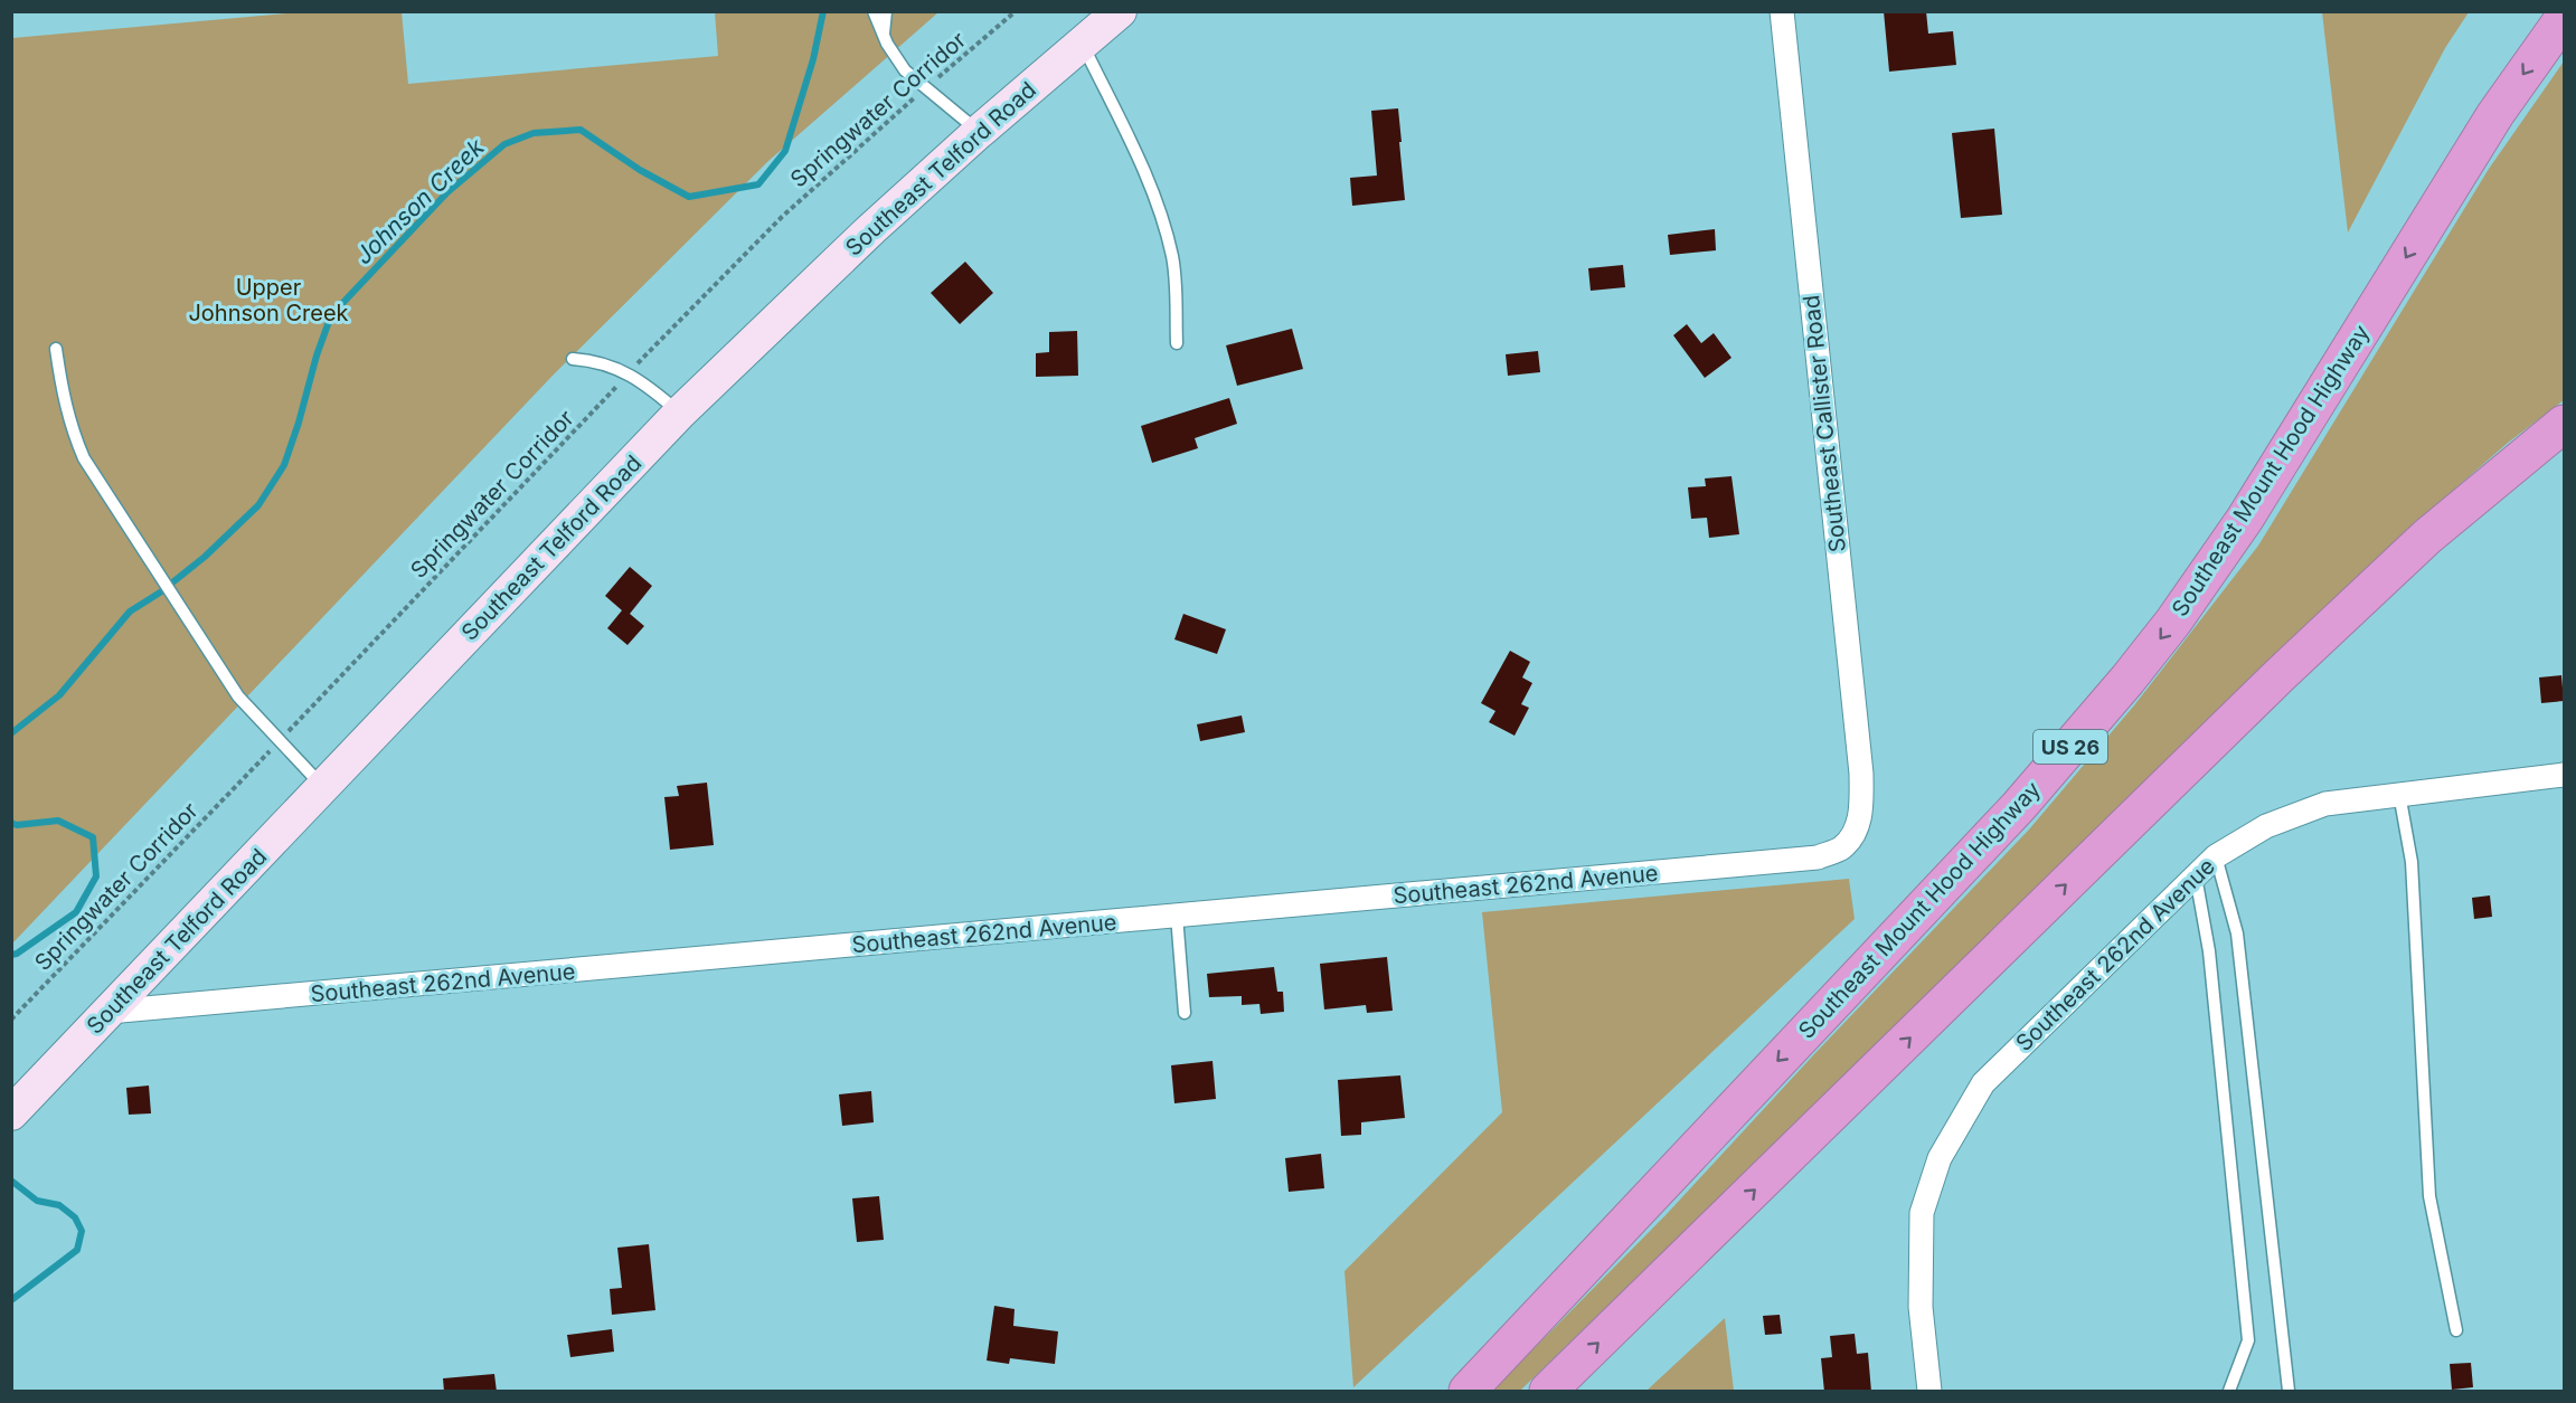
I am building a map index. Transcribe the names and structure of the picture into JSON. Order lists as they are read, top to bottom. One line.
{"streets":{"highway":["Southeast Mount Hood Highway","US 26"],"street":["Southeast Telford Road","Southeast Callister Road","Southeast 262nd Avenue"],"path":["Springwater Corridor"]},"crossings":[["Southeast Telford Road","Southeast 262nd Avenue"],["Southeast Callister Road","Southeast 262nd Avenue"]],"water":["Johnson Creek"],"parks":["Upper Johnson Creek"]}
